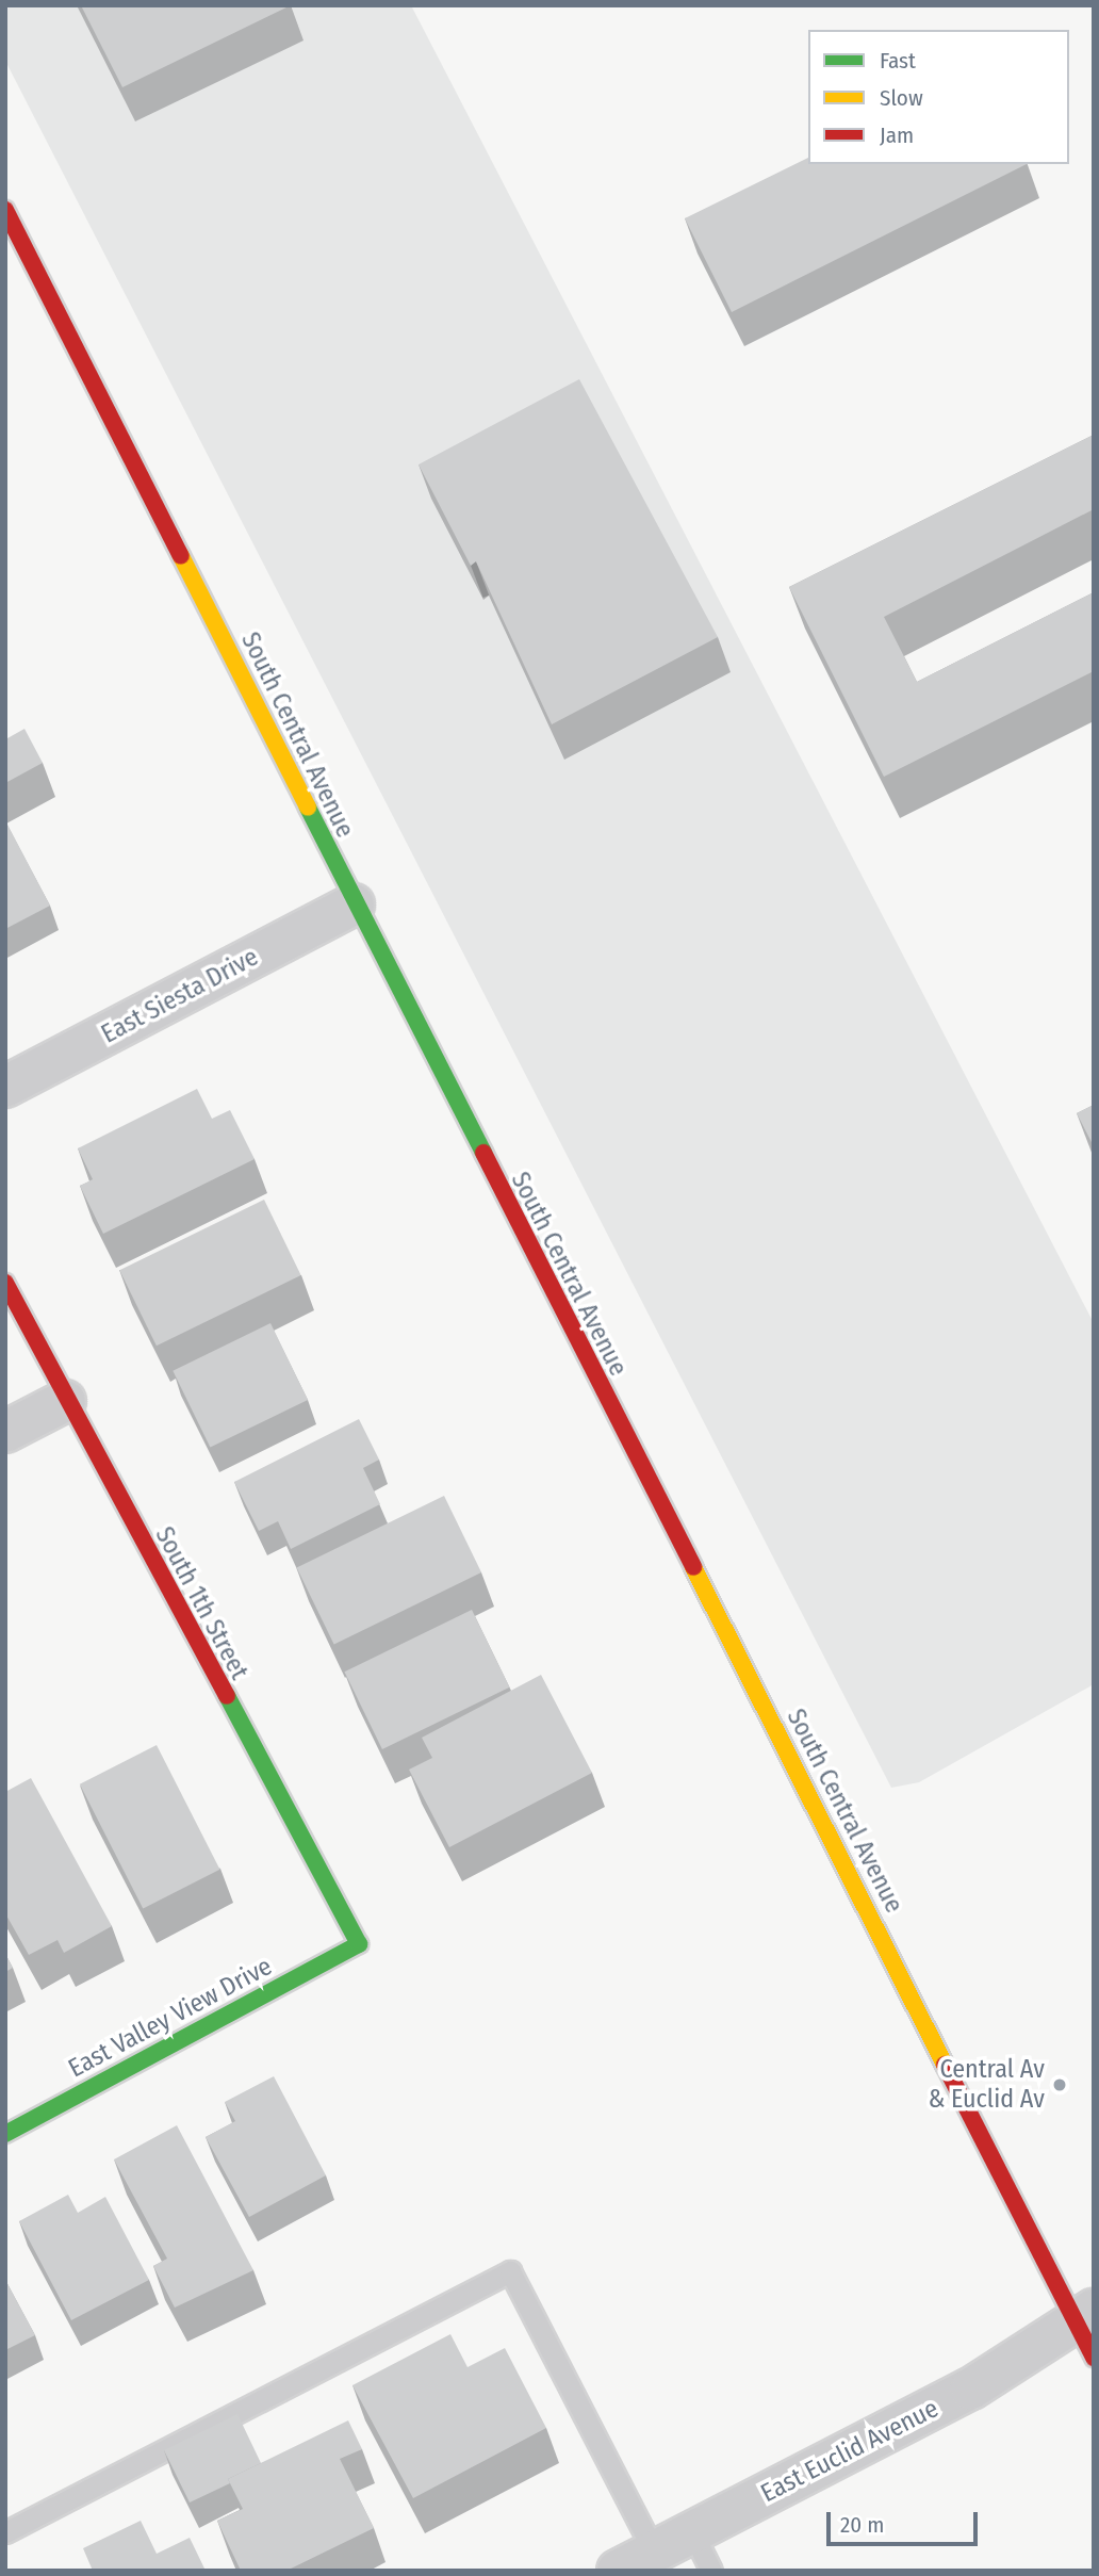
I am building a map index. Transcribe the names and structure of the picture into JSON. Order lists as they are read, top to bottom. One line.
{"streets":{"main road":["South Central Avenue","South 1th Street","East Valley View Drive"],"street":["East Siesta Drive","East Euclid Avenue"]},"crossings":[["South Central Avenue","East Siesta Drive"],["South Central Avenue","East Euclid Avenue"],["South 1th Street","East Valley View Drive"]],"places":["Central Av & Euclid Av"],"legend":["Fast","Slow","Jam"],"scale_bar":"20 m"}
